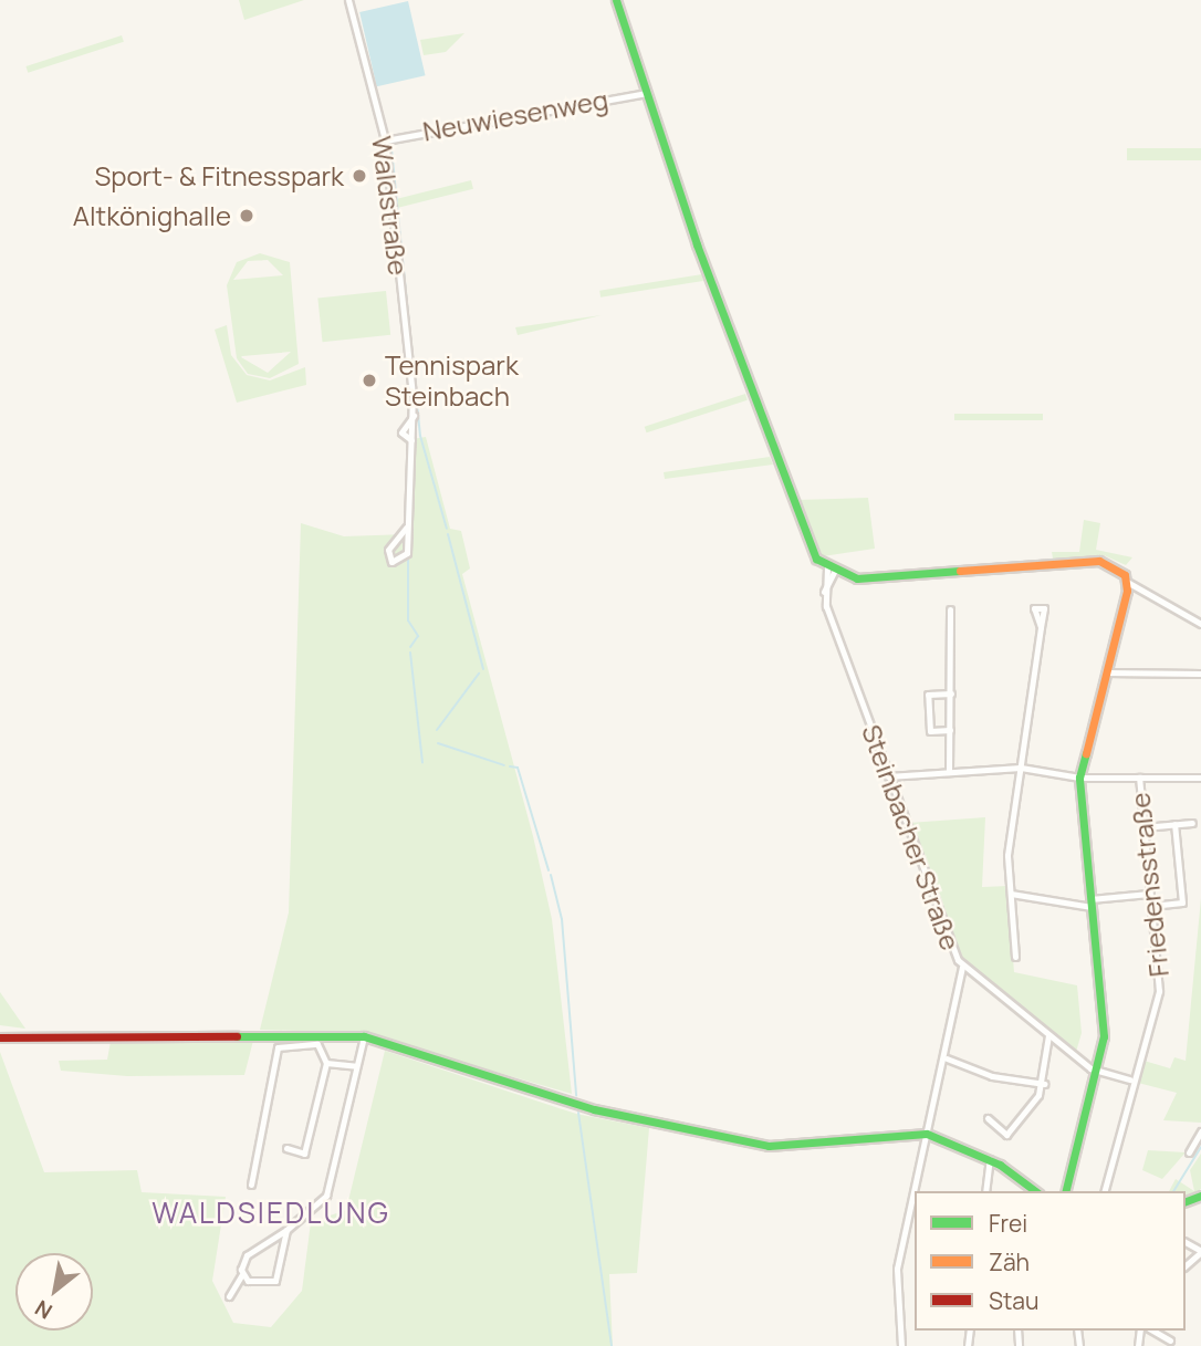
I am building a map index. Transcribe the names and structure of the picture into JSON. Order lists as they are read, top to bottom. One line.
{"streets":{"street":["Neuwiesenweg","Waldstraße","Steinbacher Straße","Friedensstraße"]},"crossings":[["Neuwiesenweg","Waldstraße"]],"districts":["WALDSIEDLUNG"],"places":["Sport- & Fitnesspark","Altkönighalle","Tennispark Steinbach"],"legend":["Frei","Zäh","Stau"],"north":"bottom left"}
